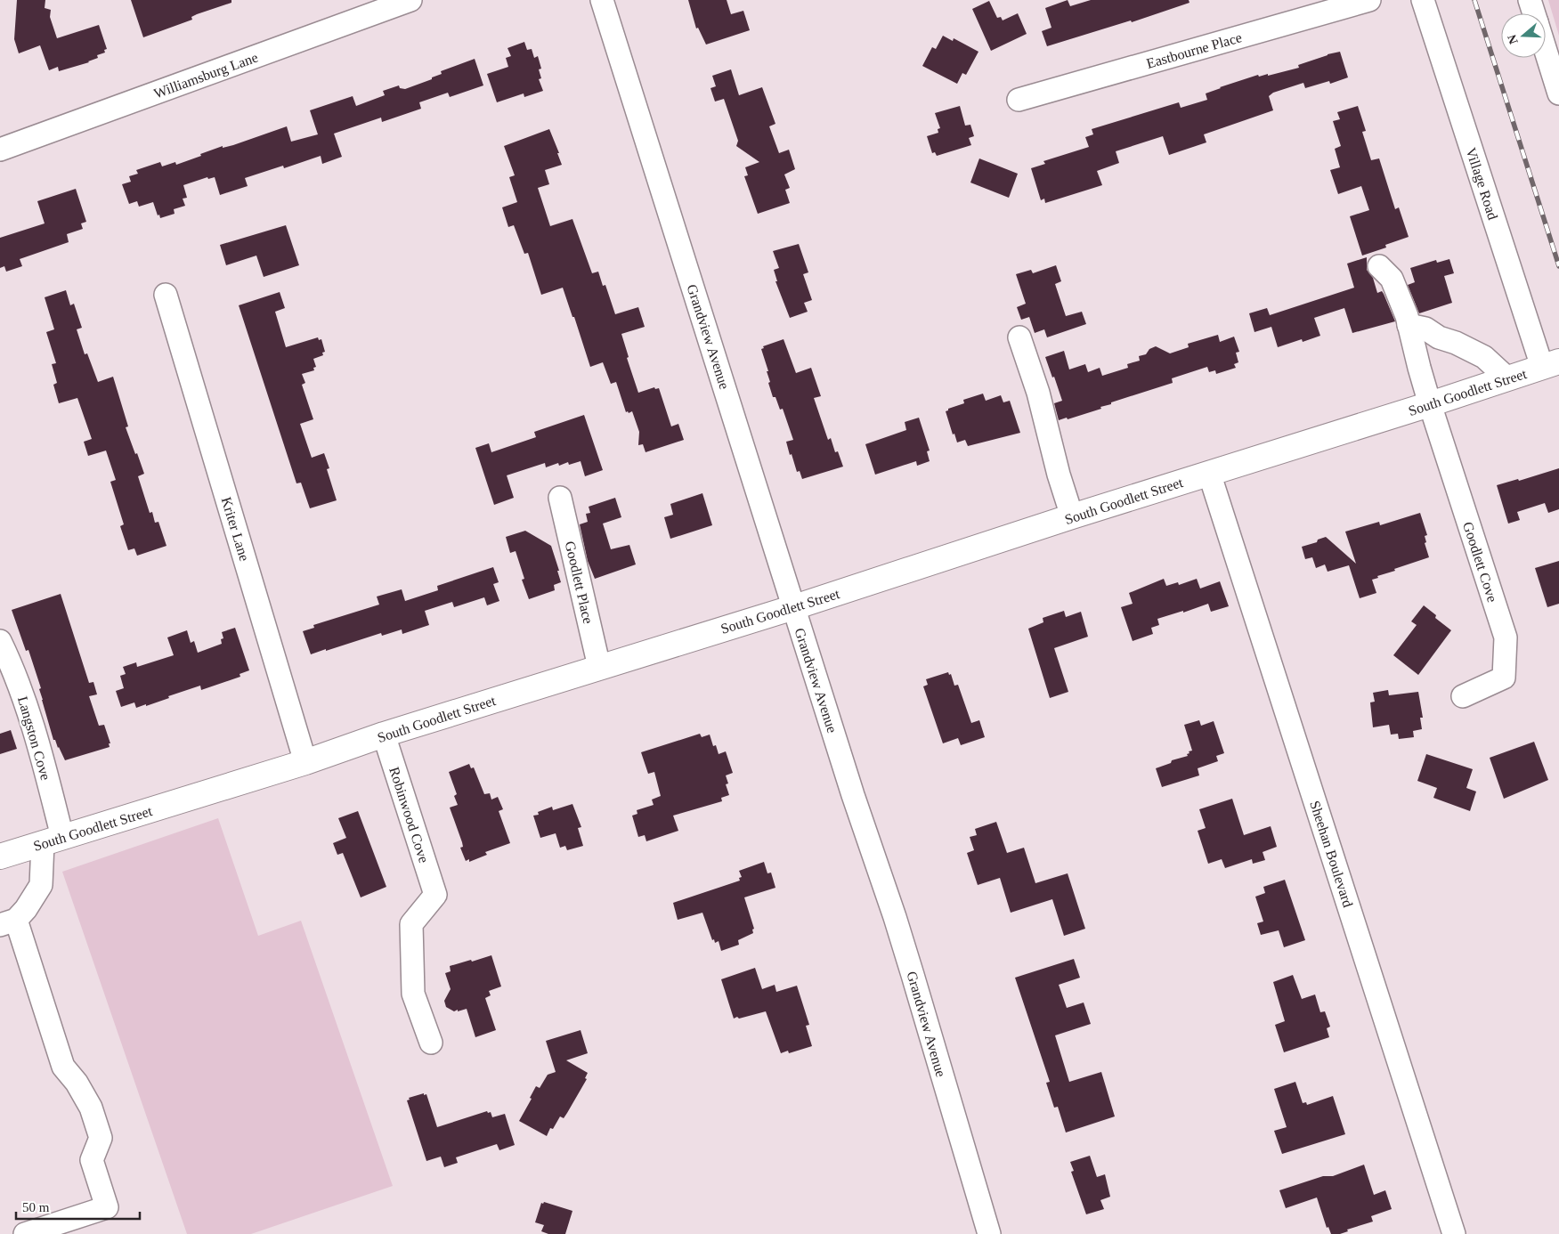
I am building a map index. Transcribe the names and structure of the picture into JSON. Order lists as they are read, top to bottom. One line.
{"streets":{"main road":["South Goodlett Street"],"street":["Eastbourne Place","Williamsburg Lane","Village Road","Grandview Avenue","Kriter Lane","Goodlett Cove","Goodlett Place","Langston Cove","Robinwood Cove","Sheehan Boulevard"]},"crossings":[["Village Road","South Goodlett Street"],["Grandview Avenue","South Goodlett Street"],["South Goodlett Street","Kriter Lane"],["South Goodlett Street","Goodlett Cove"],["South Goodlett Street","Goodlett Place"],["South Goodlett Street","Langston Cove"],["South Goodlett Street","Robinwood Cove"],["South Goodlett Street","Sheehan Boulevard"]],"scale_bar":"50 m","north":"left"}
